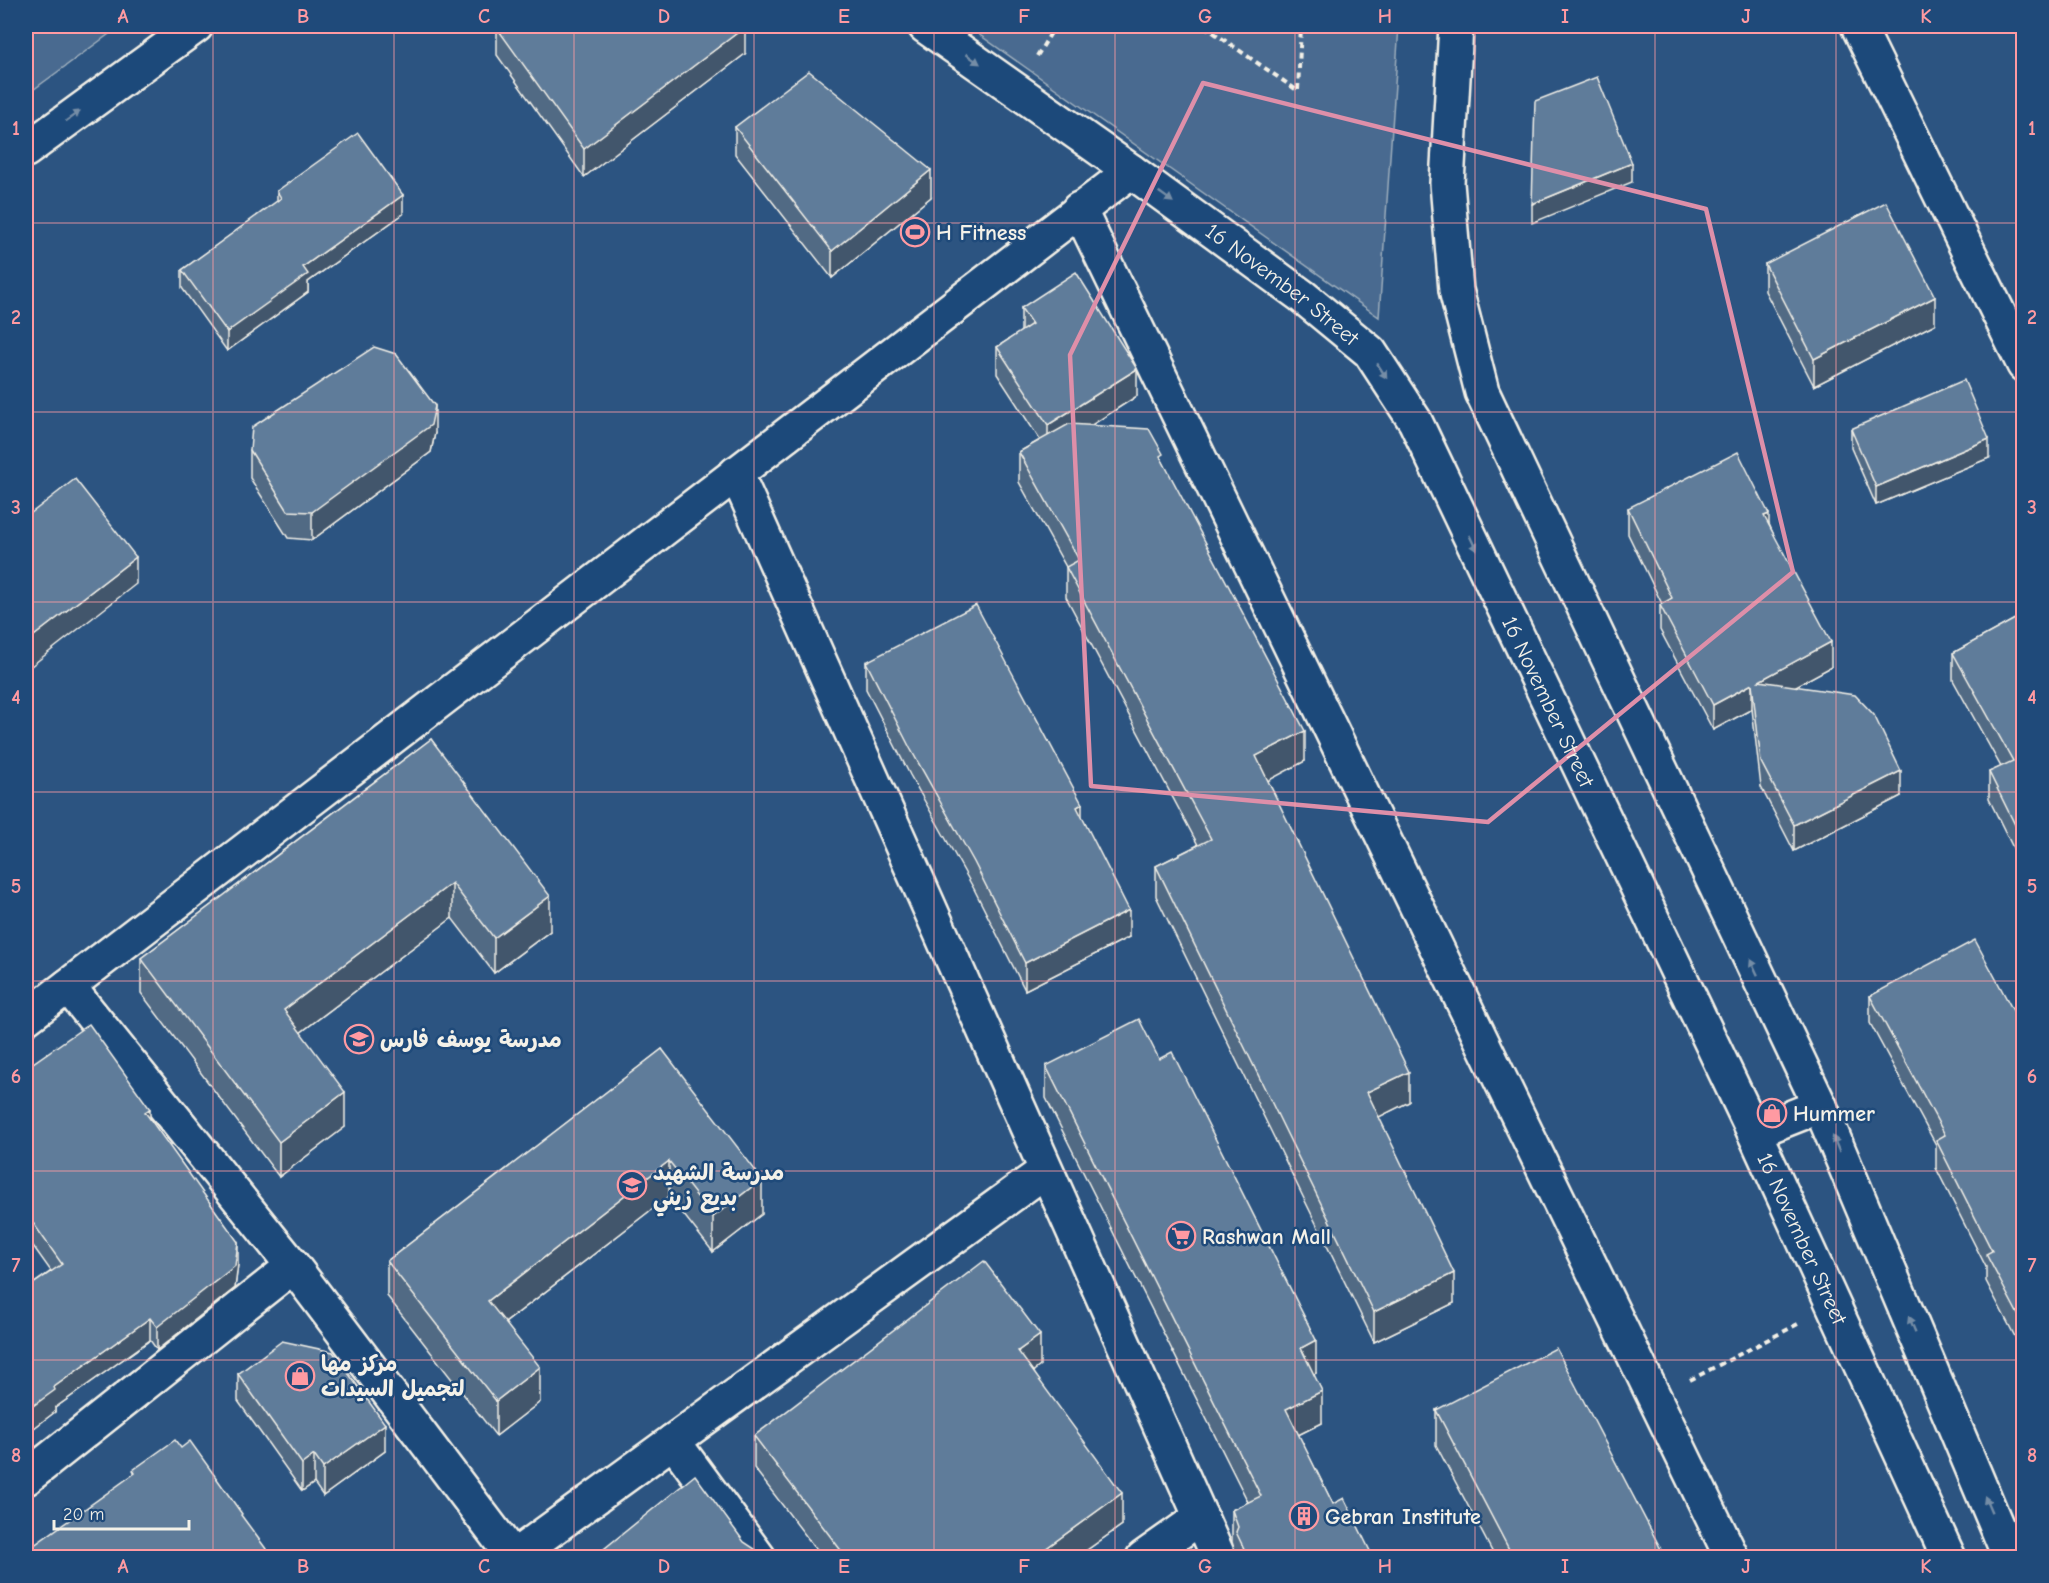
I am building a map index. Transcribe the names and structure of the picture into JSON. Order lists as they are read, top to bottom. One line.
{"streets":{"street":["16 November Street"]},"places":{"sports":["H Fitness"],"school or university":["مدرسة يوسف فارس","مدرسة الشهيد بديع زيني"],"shop":["Hummer","مركز مها لتجميل السيدات"],"supermarket":["Rashwan Mall"],"building":["Gebran Institute"]},"scale_bar":"20 m","grid":{"columns":["A","B","C","D","E","F","G","H","I","J","K"],"rows":["1","2","3","4","5","6","7","8"]}}
